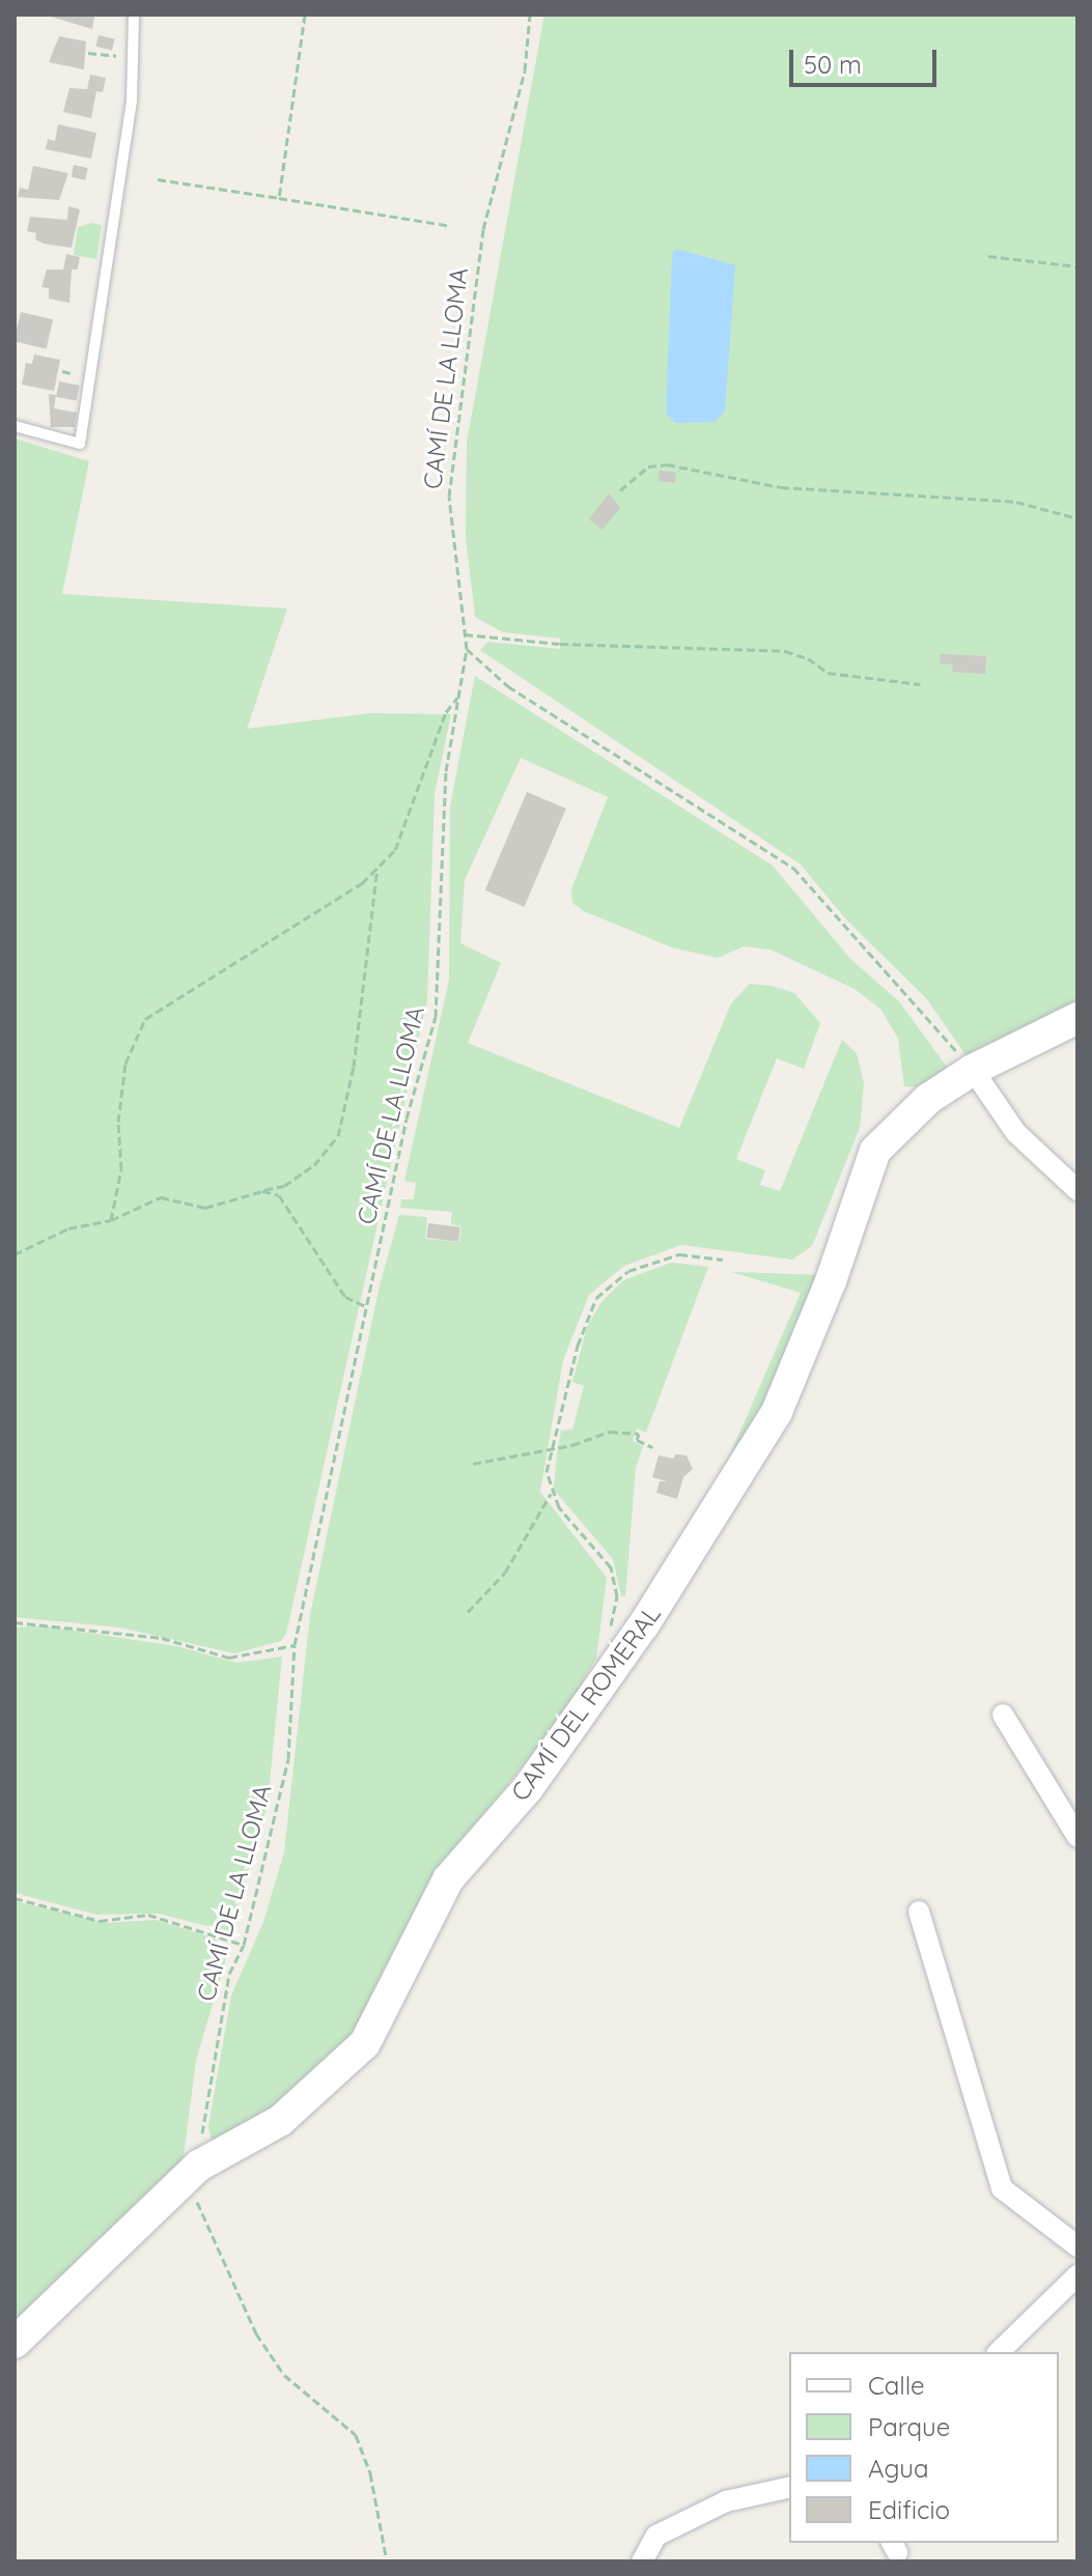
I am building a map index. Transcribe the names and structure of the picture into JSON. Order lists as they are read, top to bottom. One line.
{"streets":{"street":["CAMÍ DEL ROMERAL"],"path":["CAMÍ DE LA LLOMA"]},"crossings":[["CAMÍ DE LA LLOMA","CAMÍ DEL ROMERAL"]],"legend":["Calle","Parque","Agua","Edificio"],"scale_bar":"50 m"}
